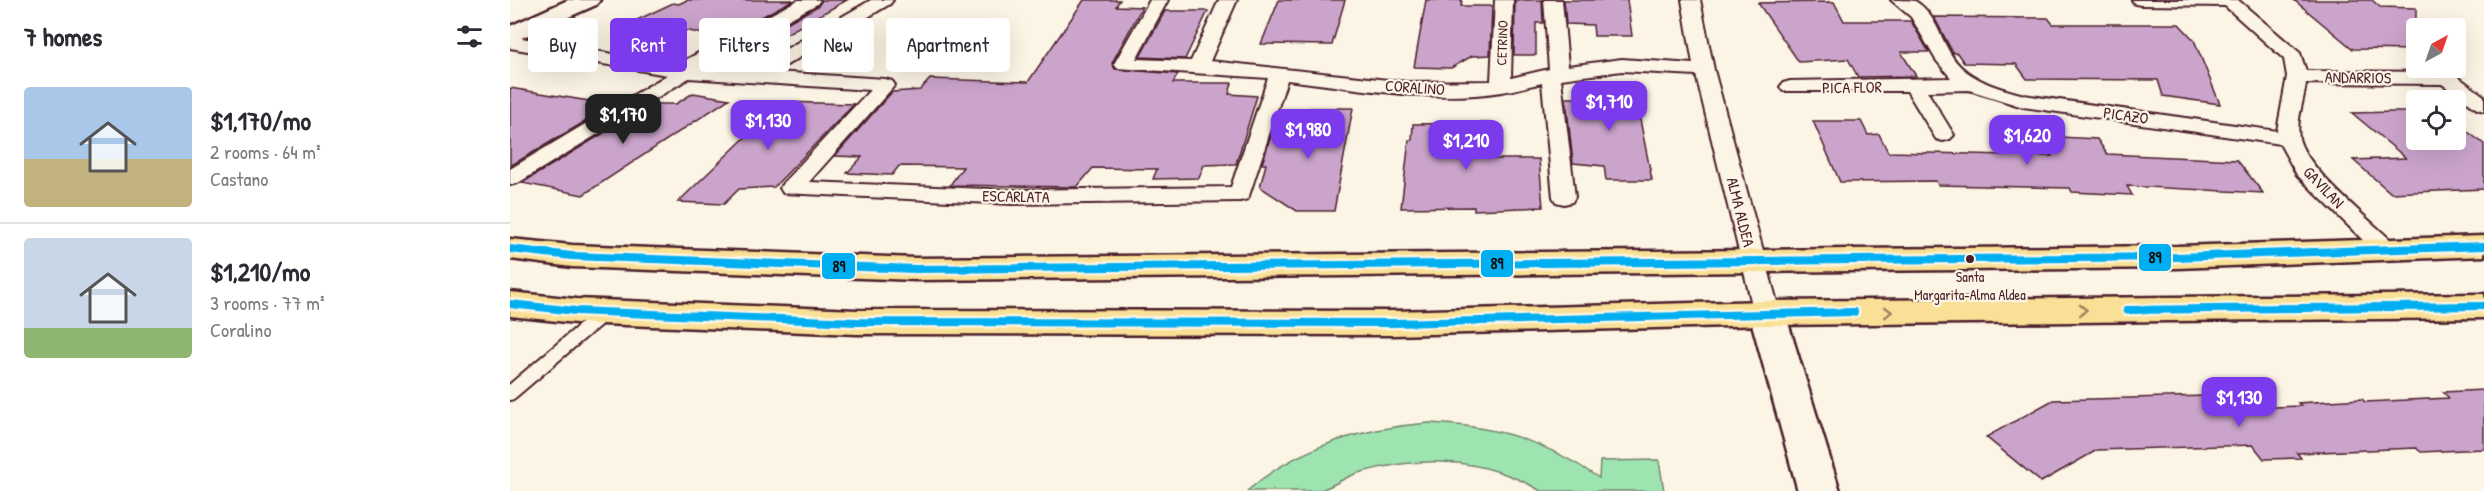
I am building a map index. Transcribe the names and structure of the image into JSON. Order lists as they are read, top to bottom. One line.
{"streets":{"main road":["ALMA ALDEA"],"street":["CETRINO","ANDARRIOS","CORALINO","PICA FLOR","PICAZO","GAVILAN","ESCARLATA"]},"crossings":[["CETRINO","CORALINO"],["CORALINO","ESCARLATA"],["CORALINO","ALMA ALDEA"],["PICA FLOR","PICAZO"],["PICAZO","GAVILAN"]],"places":["Santa Margarita-Alma Aldea"],"lines":["transit line 89"],"north":"top right","page":{"heading":"7 homes","chip":["Buy","Rent","Filters","New","Apartment"],"list":[{"name":"$1,170/mo","note":"2 rooms · 64 m² · Castano"},{"name":"$1,210/mo","note":"3 rooms · 77 m² · Coralino"}],"price":["$1,710","$1,170","$1,130","$1,980","$1,620","$1,210","$1,130"]}}
